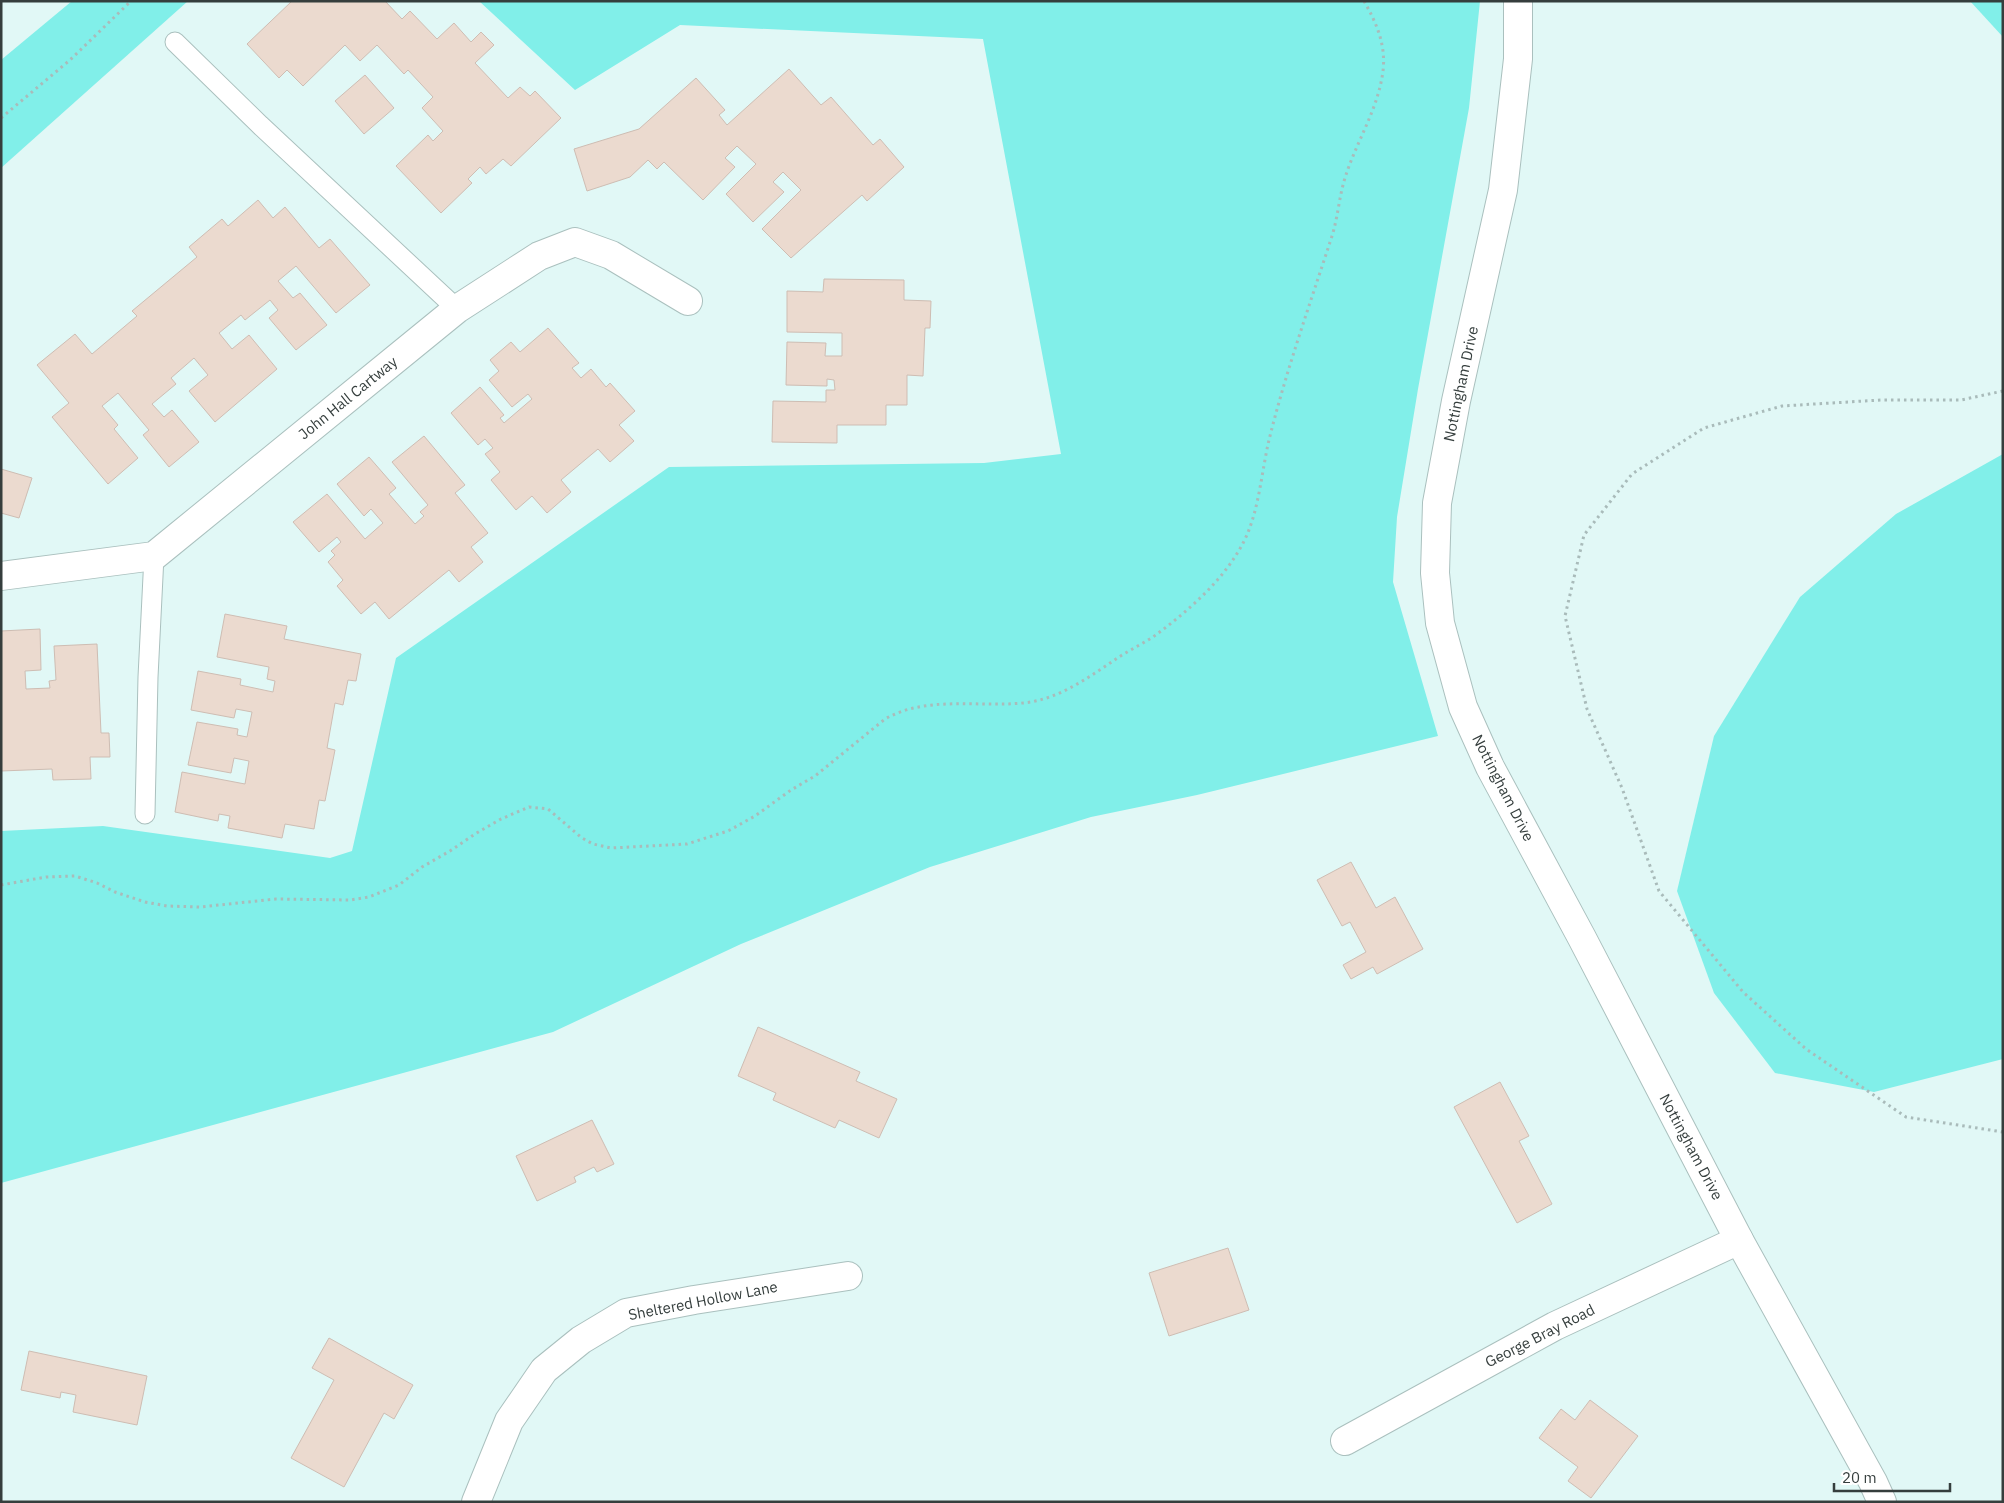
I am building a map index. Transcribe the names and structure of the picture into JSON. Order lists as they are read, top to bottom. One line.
{"streets":{"street":["Nottingham Drive","John Hall Cartway","Sheltered Hollow Lane","George Bray Road"]},"crossings":[["Nottingham Drive","George Bray Road"]],"scale_bar":"20 m"}
